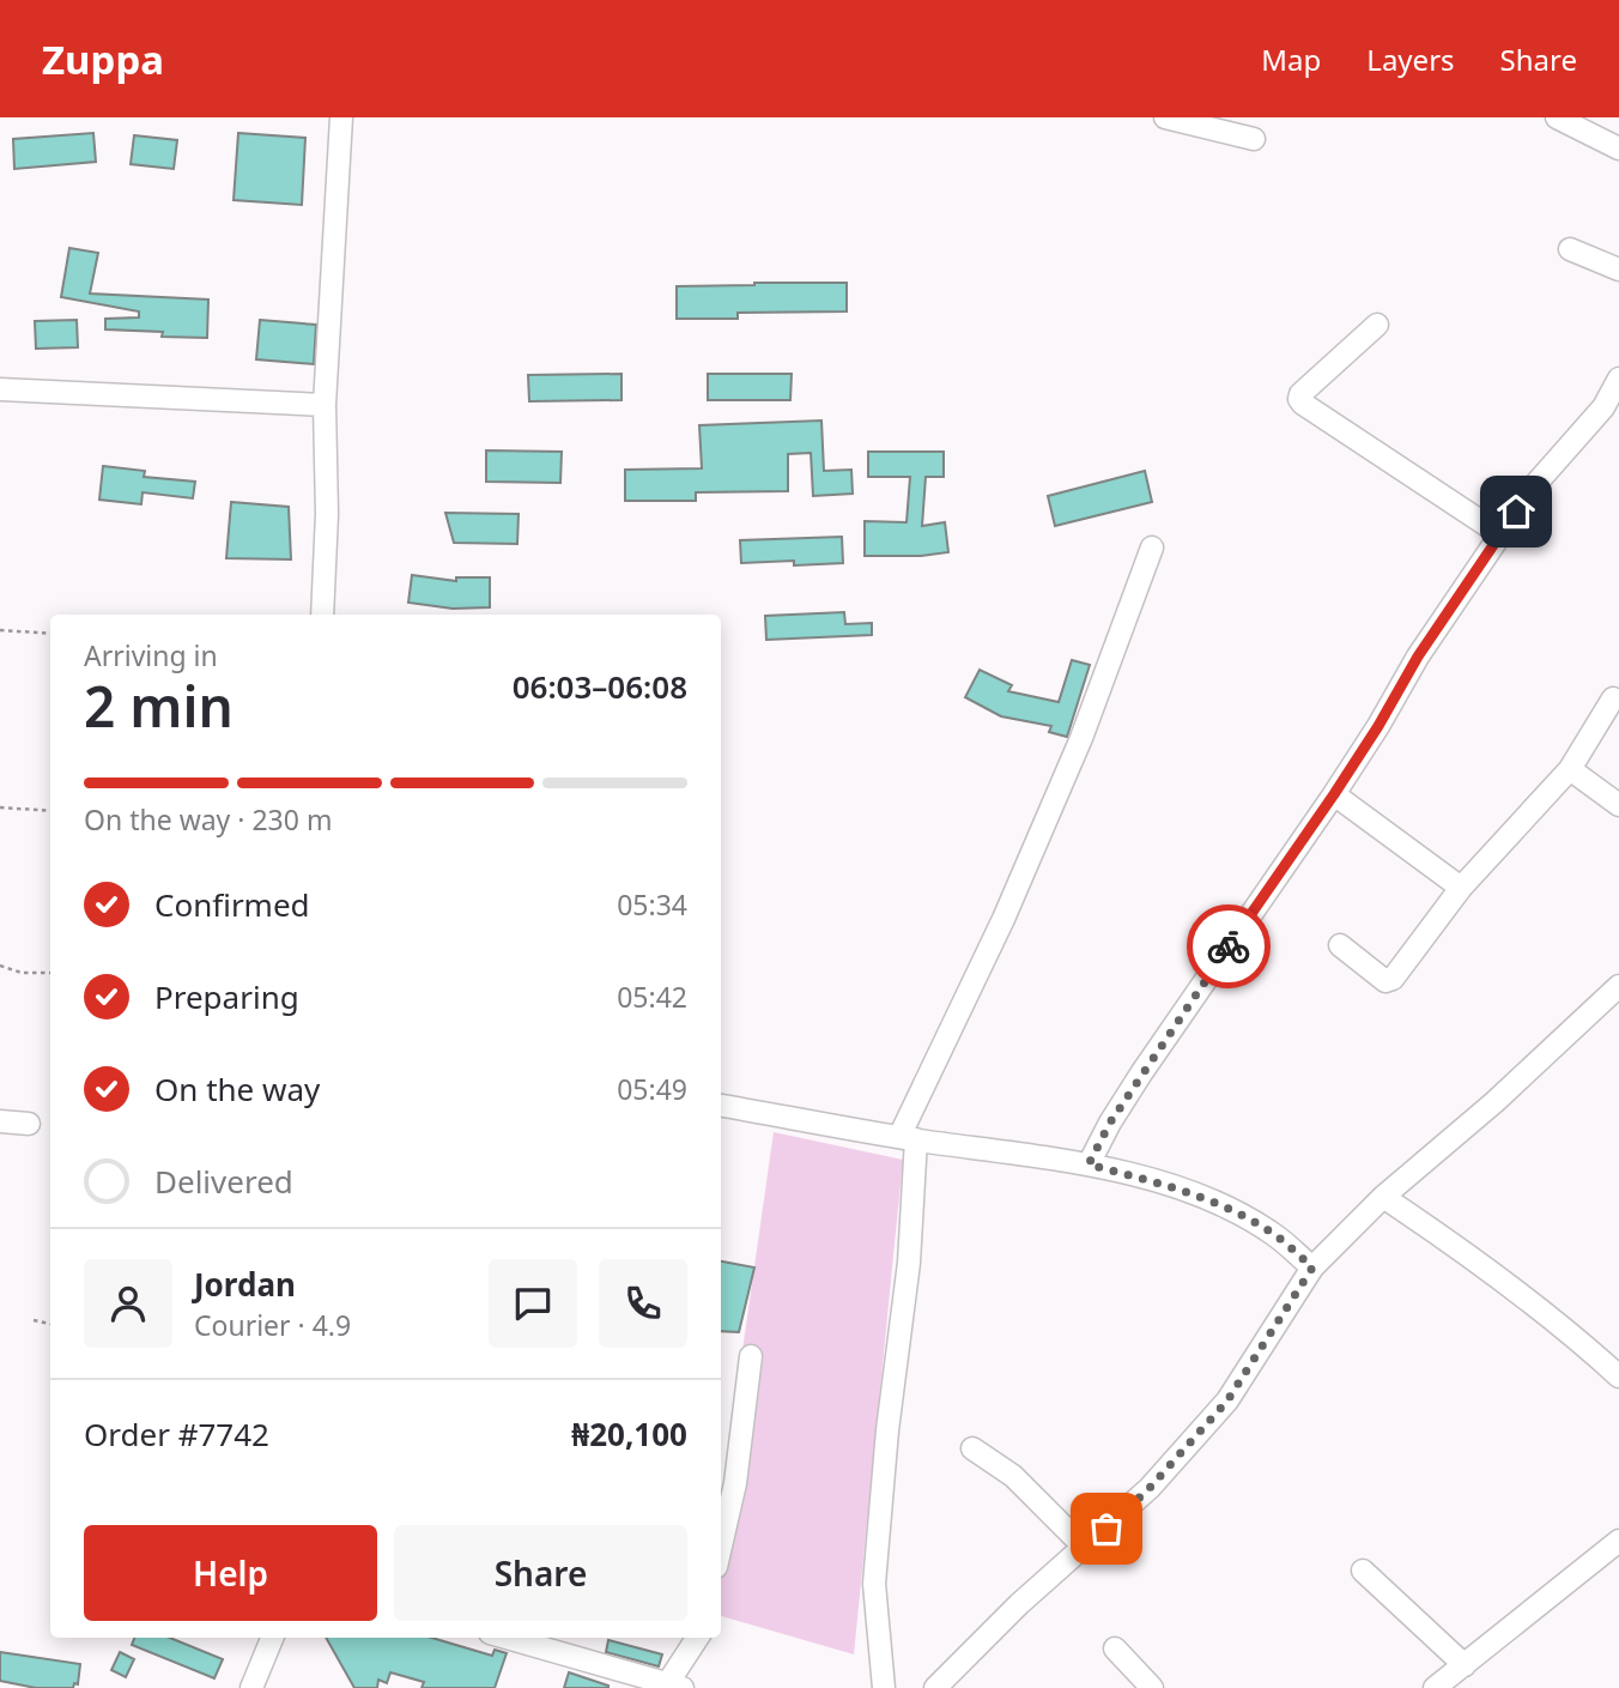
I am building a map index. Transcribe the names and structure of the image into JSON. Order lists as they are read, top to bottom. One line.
{"page":{"header":"Zuppa","nav":["Map","Layers","Share"],"heading":["2 min","Arriving in","06:03–06:08"],"panel":["Jordan","Courier · 4.9","Order #7742","₦20,100"],"bar":"On the way · 230 m","list":[["Confirmed","05:34"],["Preparing","05:42"],["On the way","05:49"],"Delivered"],"buttons":["Help","Share"]}}
